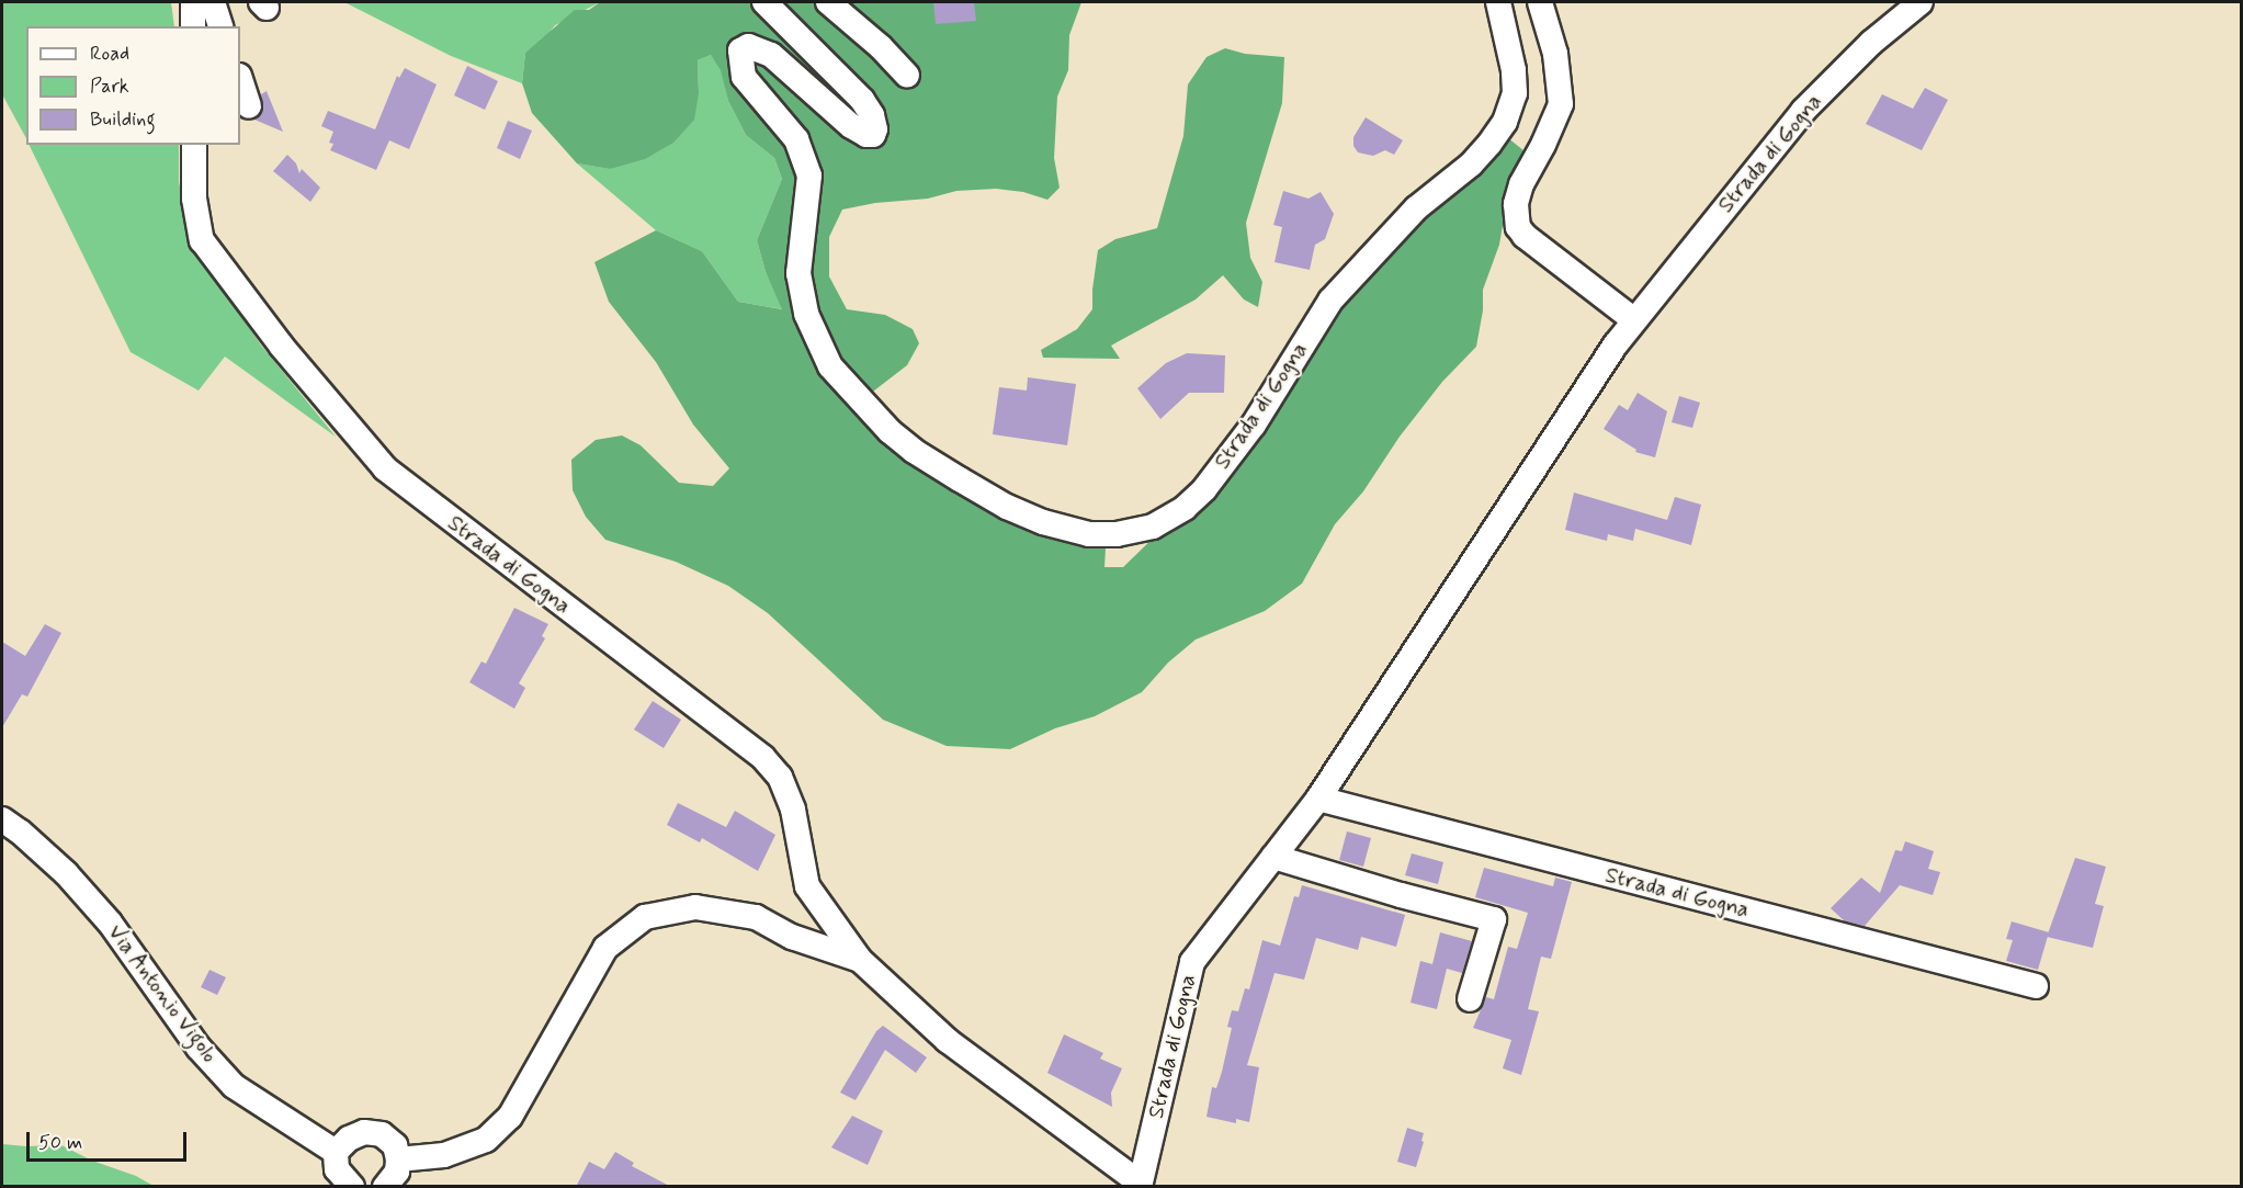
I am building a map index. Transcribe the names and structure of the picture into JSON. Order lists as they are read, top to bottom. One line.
{"streets":{"street":["Strada di Gogna","Via Antonio Vigolo"]},"legend":["Road","Park","Building"],"scale_bar":"50 m"}
